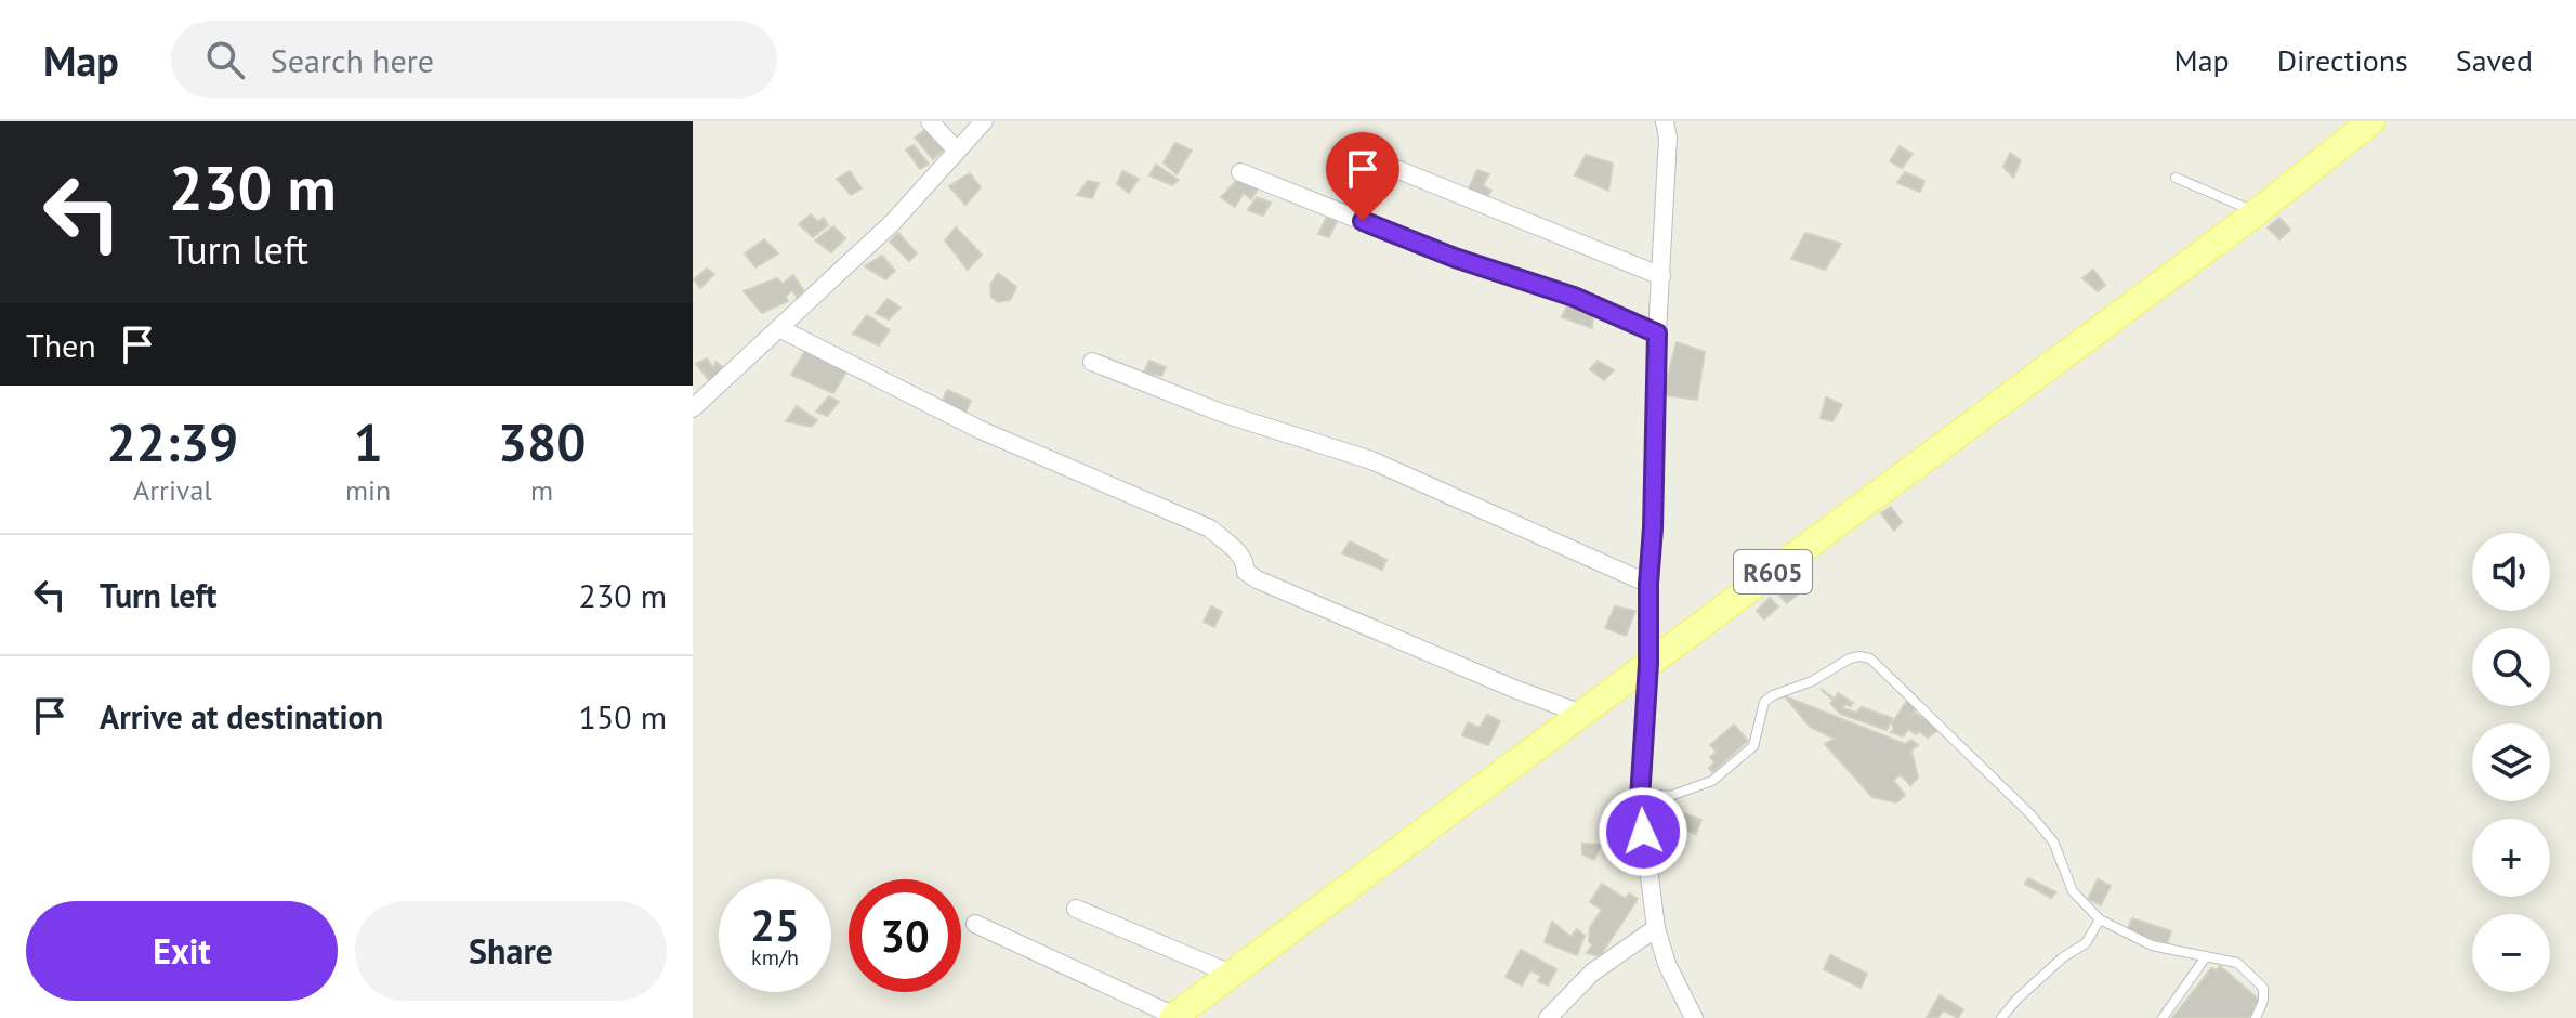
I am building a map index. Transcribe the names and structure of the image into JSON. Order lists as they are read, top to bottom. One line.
{"streets":{"main road":["R605"]},"page":{"header":"Map","search":"Search here","nav":["Map","Directions","Saved"],"turn":["230 m","Turn left"],"then":"Then","eta":["22:39","Arrival","1","min","380","m"],"list":[{"name":"Turn left","value":"230 m"},{"name":"Arrive at destination","value":"150 m"}],"map_buttons":["+","−"],"speed":"25 km/h","limit":"30","buttons":["Exit","Share"]}}
